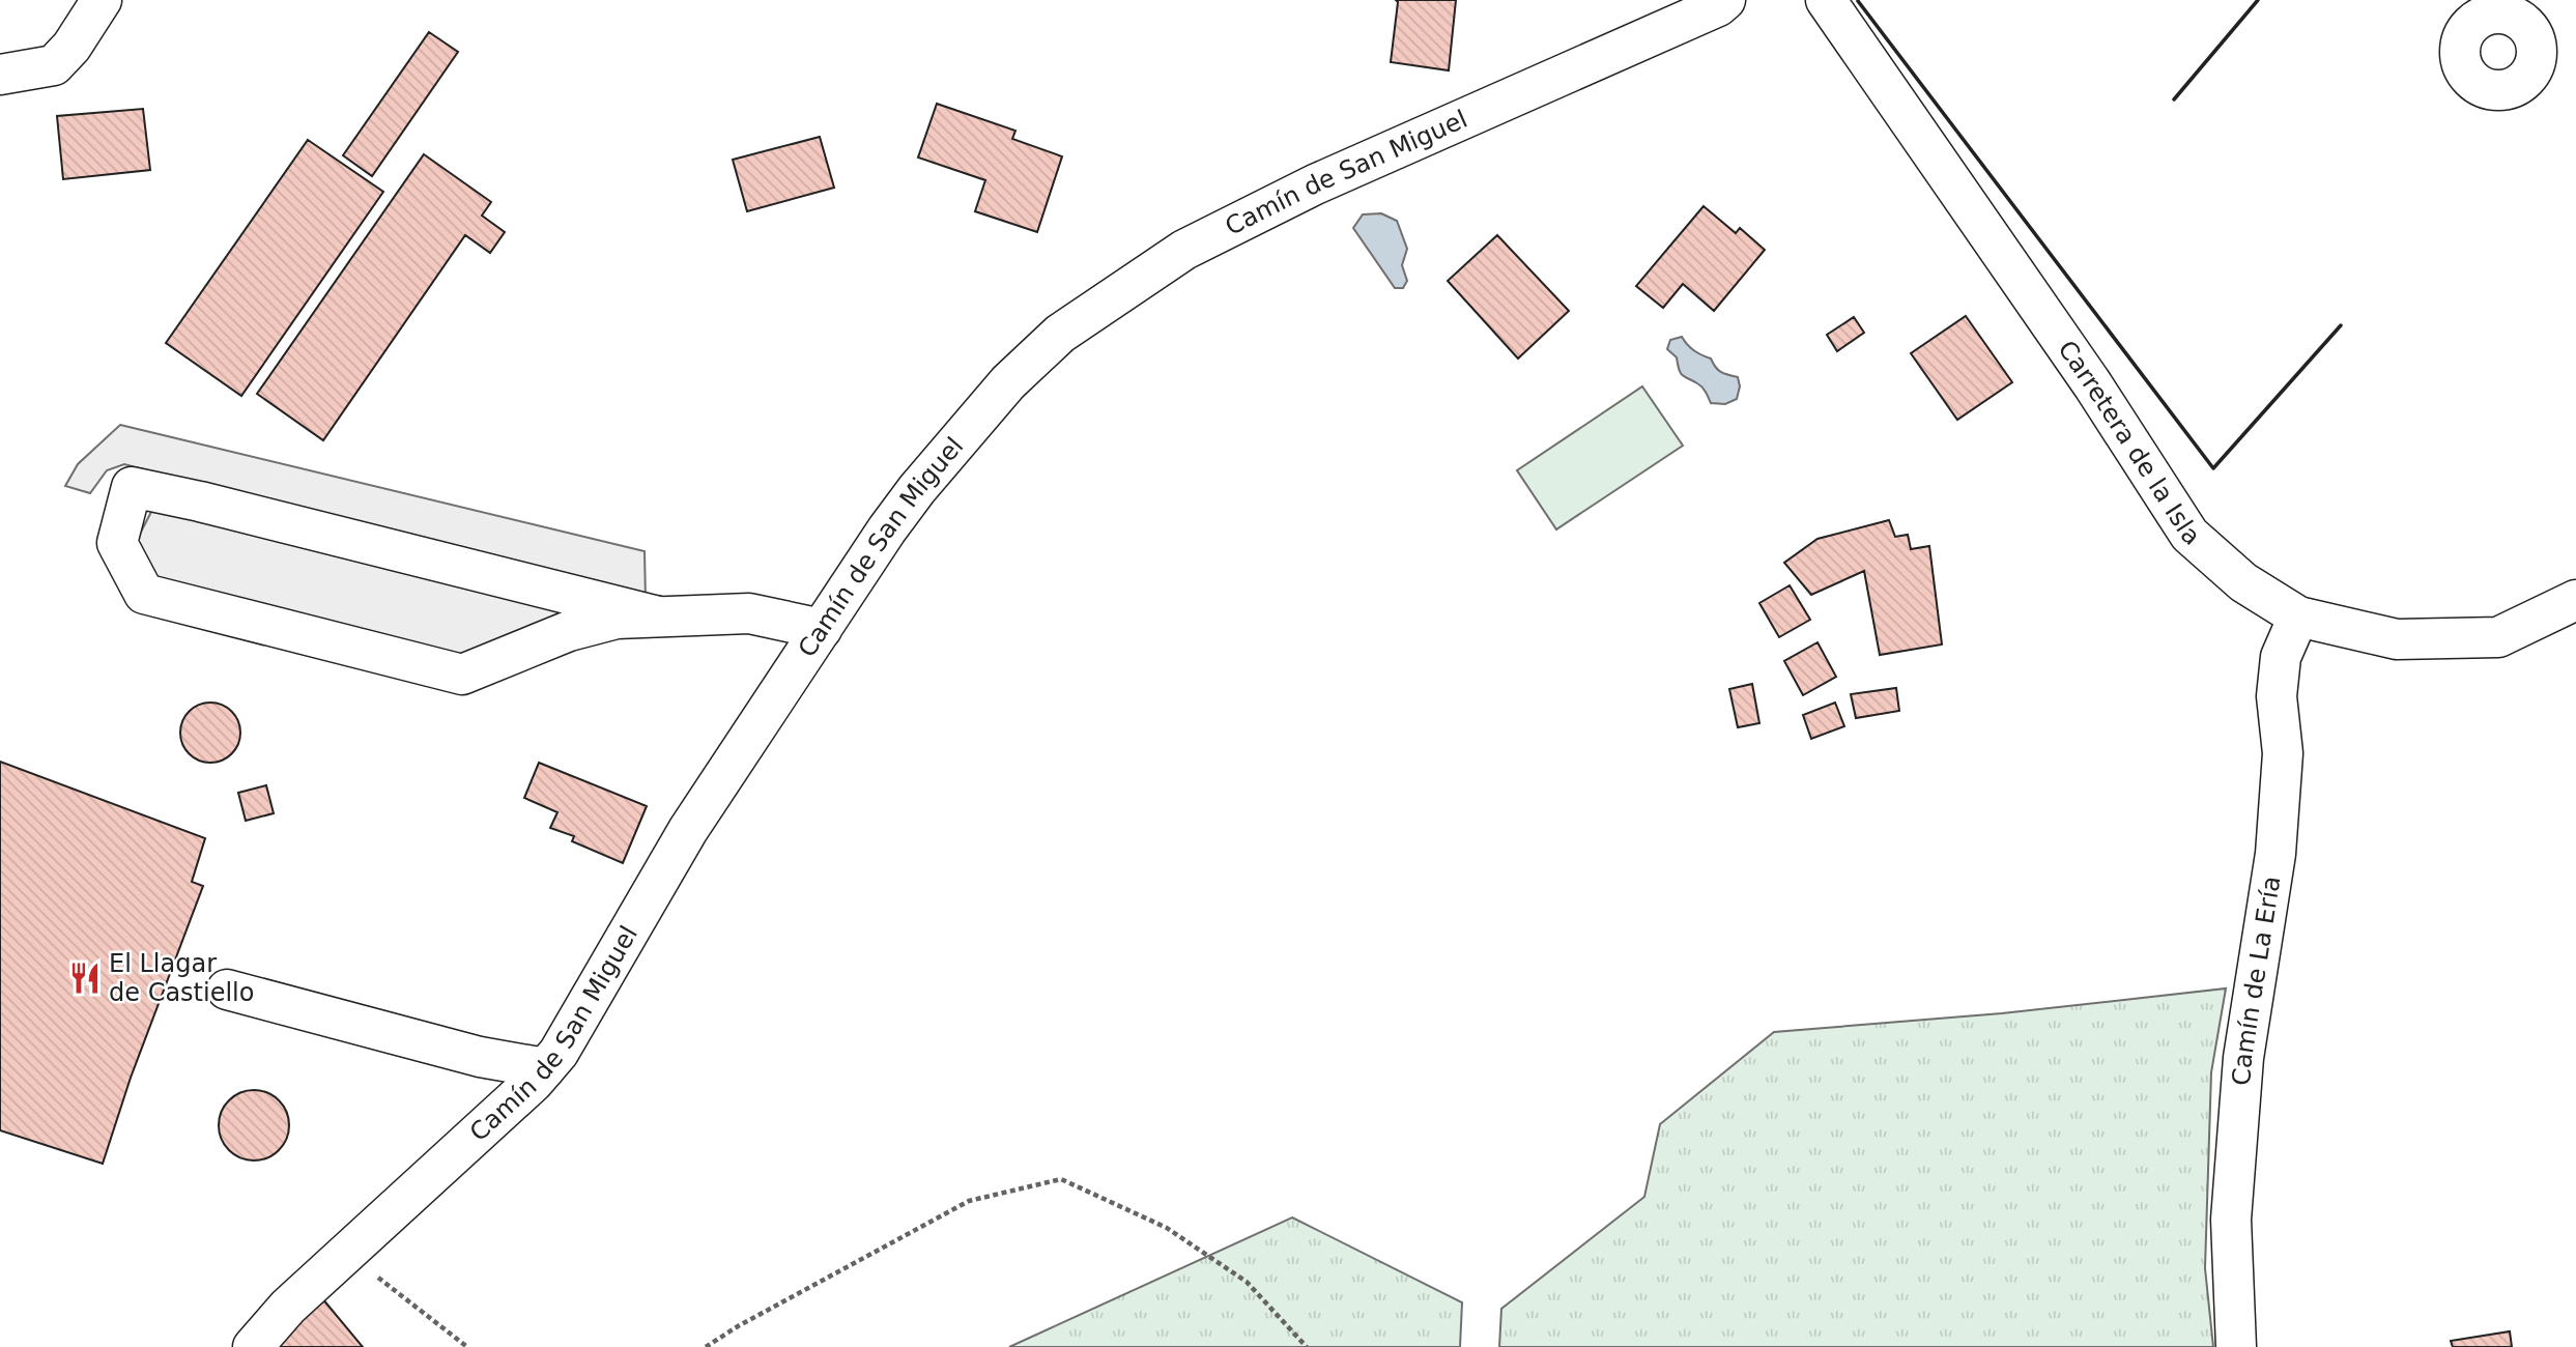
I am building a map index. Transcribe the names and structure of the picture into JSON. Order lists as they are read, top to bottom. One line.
{"streets":{"street":["Camín de San Miguel","Carretera de la Isla","Camín de La Ería"]},"crossings":[["Carretera de la Isla","Camín de La Ería"]],"places":{"restaurant":["El Llagar de Castiello"]}}
